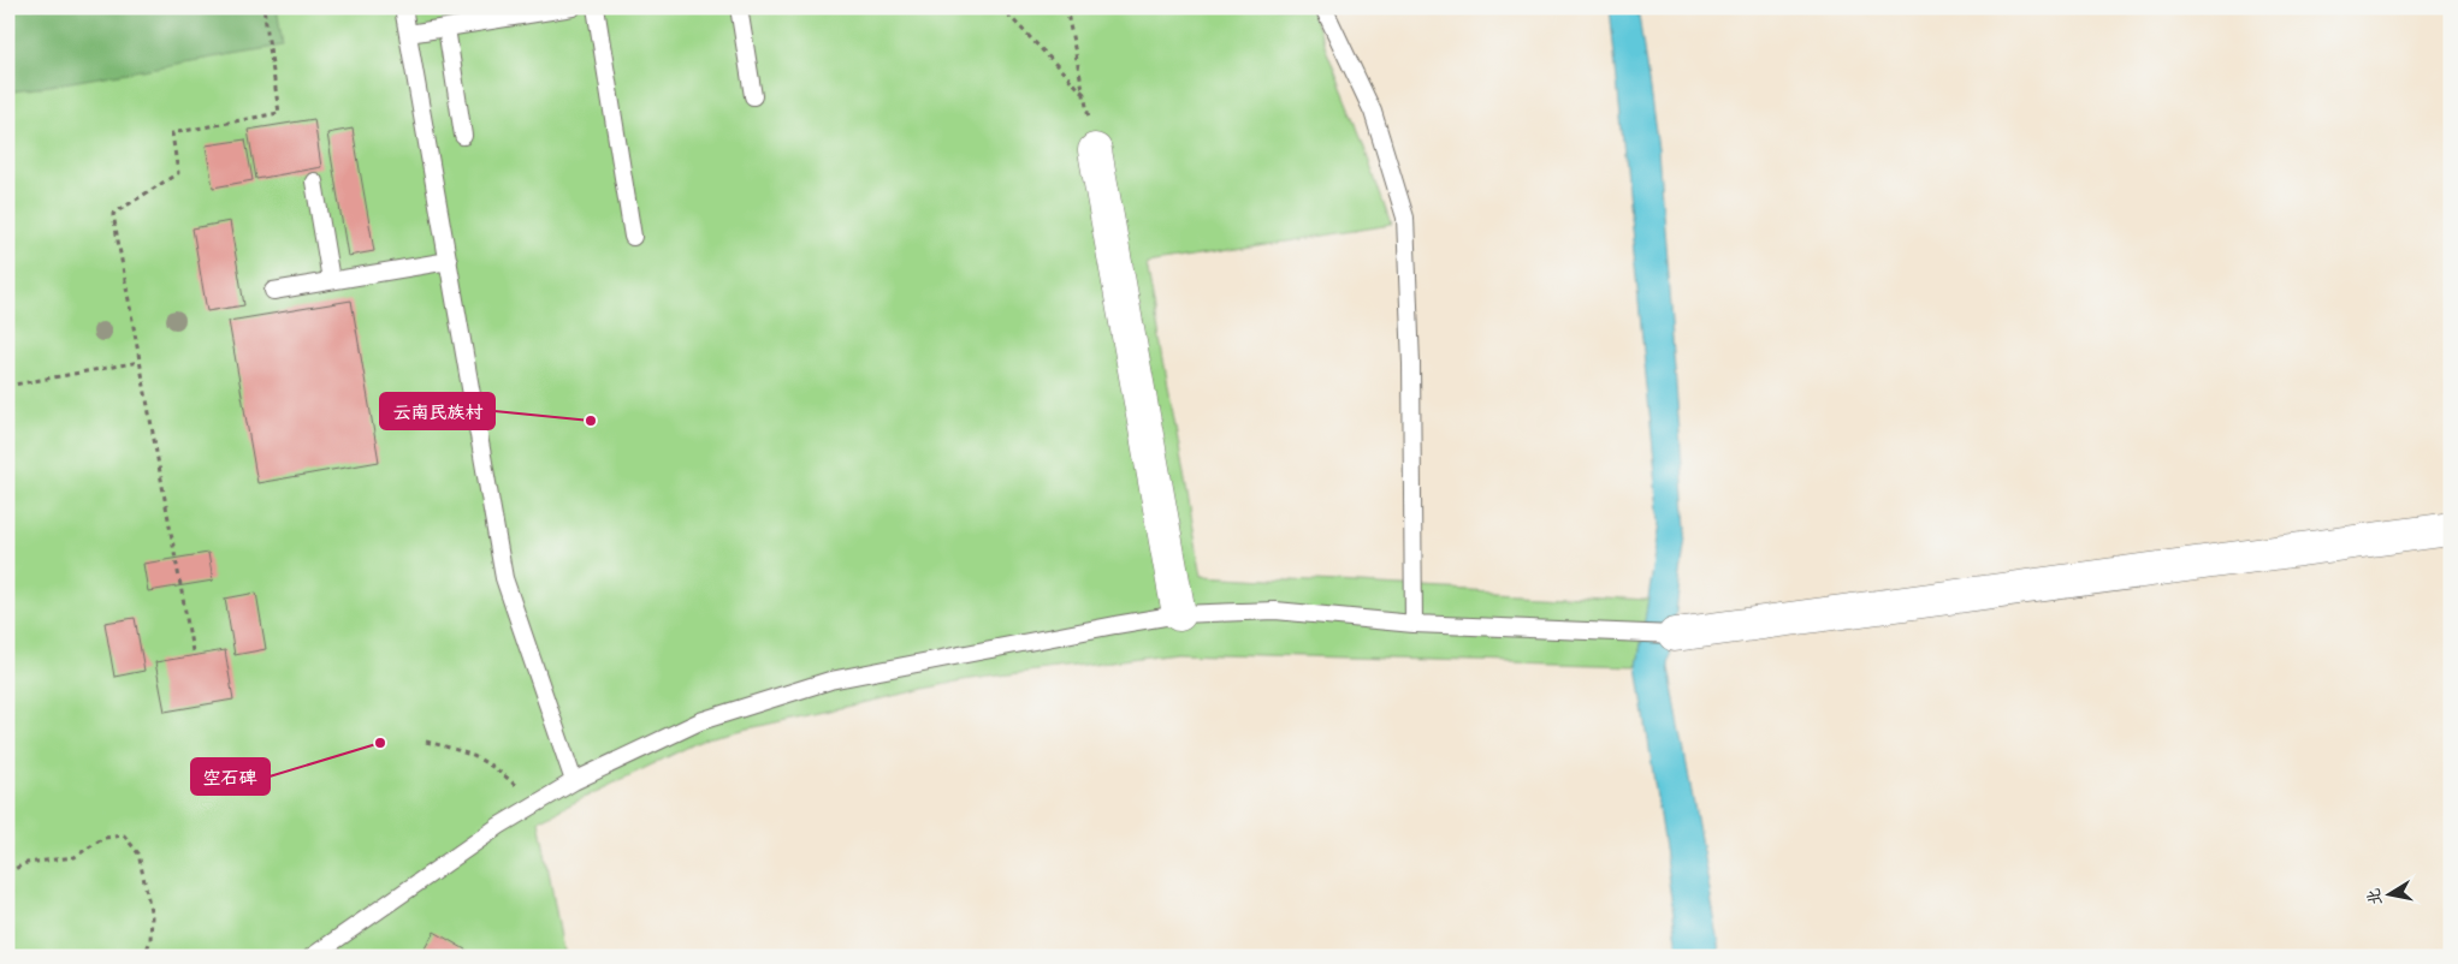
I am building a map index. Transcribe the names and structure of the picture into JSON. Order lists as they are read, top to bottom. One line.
{"places":["云南民族村","空石碑"],"north":"left"}
